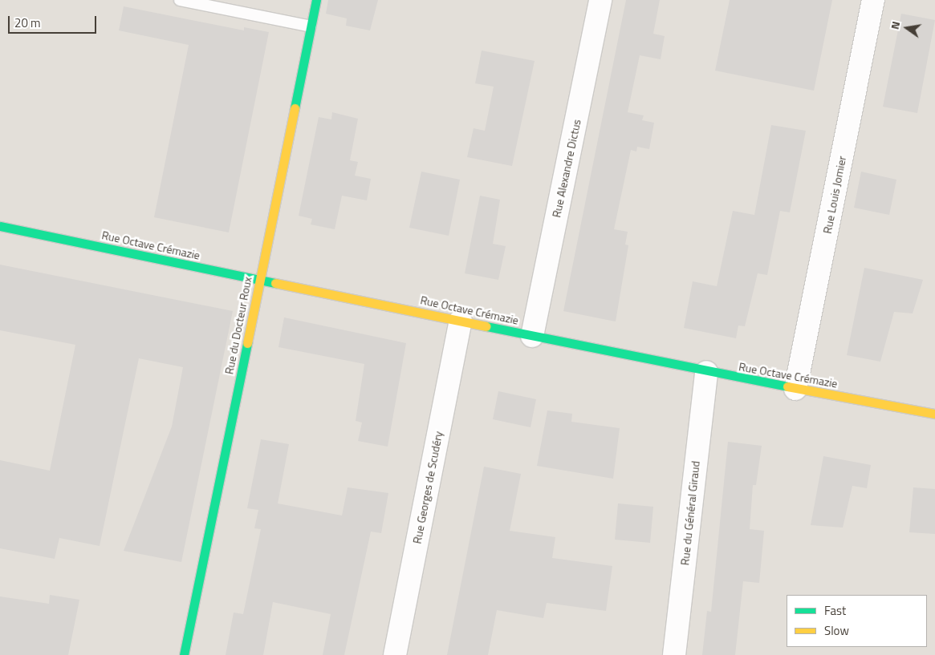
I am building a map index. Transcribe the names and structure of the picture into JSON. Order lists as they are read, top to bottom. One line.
{"streets":{"street":["Rue Alexandre Dictus","Rue Louis Jomier","Rue Octave Crémazie","Rue du Docteur Roux","Rue Georges de Scudéry","Rue du Général Giraud"]},"crossings":[["Rue Alexandre Dictus","Rue Octave Crémazie"],["Rue Louis Jomier","Rue Octave Crémazie"],["Rue Octave Crémazie","Rue du Docteur Roux"],["Rue Octave Crémazie","Rue Georges de Scudéry"],["Rue Octave Crémazie","Rue du Général Giraud"]],"legend":["Fast","Slow"],"scale_bar":"20 m","north":"left"}
